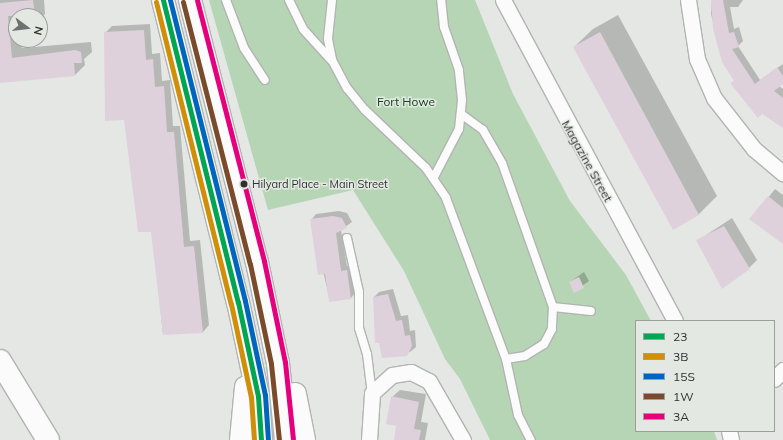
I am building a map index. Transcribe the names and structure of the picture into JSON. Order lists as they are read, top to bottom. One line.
{"streets":{"street":["Magazine Street"]},"parks":["Fort Howe"],"places":["Hilyard Place - Main Street"],"lines":["transit line 23","transit line 15S","transit line 3A","transit line 3B","transit line 1W"],"legend":["23","3B","15S","1W","3A"],"north":"right"}
